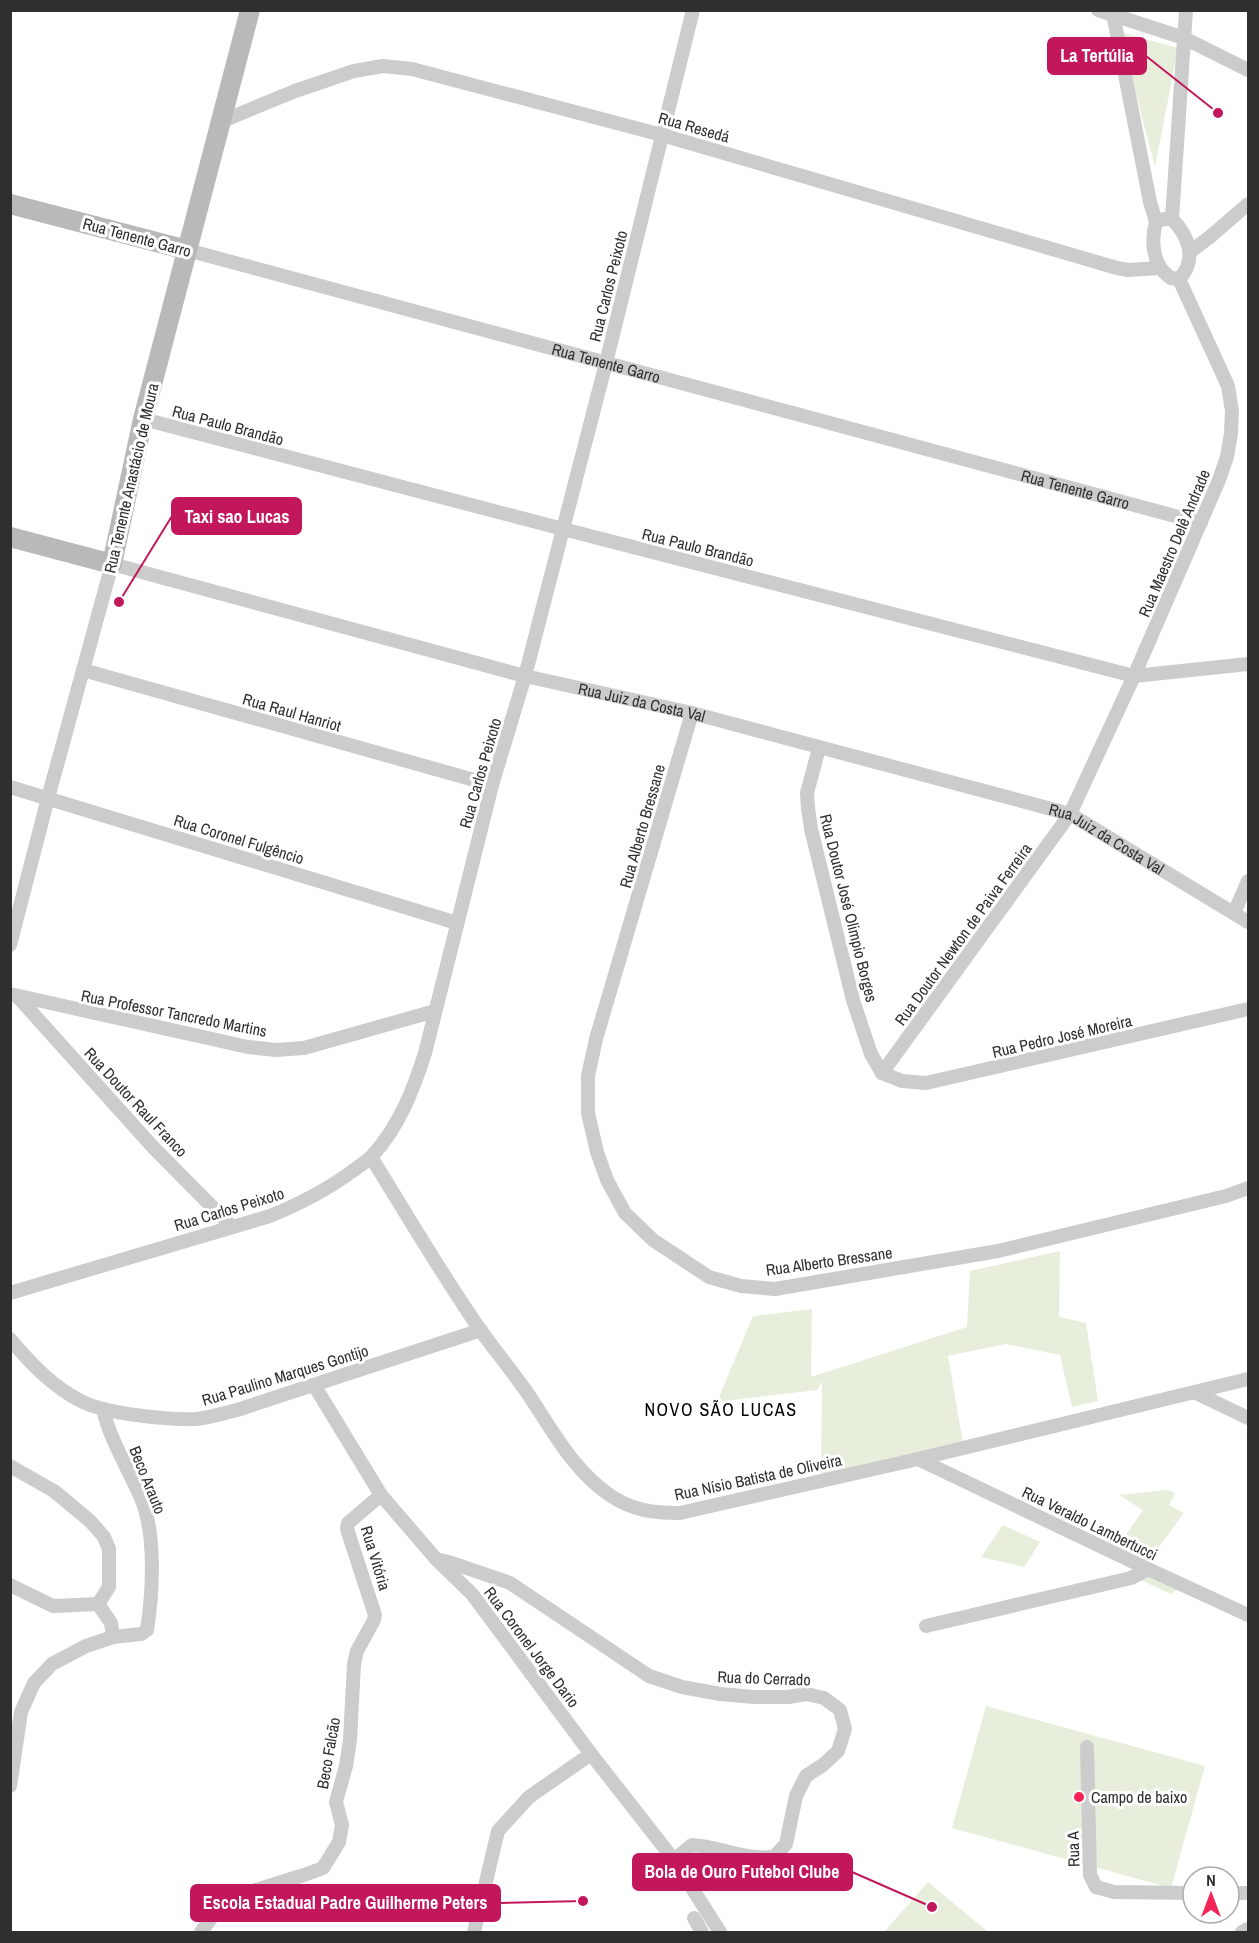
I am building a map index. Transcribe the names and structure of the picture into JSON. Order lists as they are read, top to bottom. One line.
{"streets":{"street":["Rua Resedá","Rua Tenente Garro","Rua Carlos Peixoto","Rua Paulo Brandão","Rua Tenente Anastácio de Moura","Rua Maestro Delê Andrade","Rua Juiz da Costa Val","Rua Raul Hanriot","Rua Alberto Bressane","Rua Coronel Fulgêncio","Rua Doutor José Olimpio Borges","Rua Doutor Newton de Paiva Ferreira","Rua Professor Tancredo Martins","Rua Pedro José Moreira","Rua Doutor Raul Franco","Rua Paulino Marques Gontijo","Rua Nísio Batista de Oliveira","Beco Arauto","Rua Veraldo Lambertucci","Rua Vitória","Rua Coronel Jorge Dario","Rua do Cerrado","Beco Falcão","Rua A"]},"crossings":[["Rua Resedá","Rua Carlos Peixoto"],["Rua Resedá","Rua Tenente Anastácio de Moura"],["Rua Tenente Garro","Rua Carlos Peixoto"],["Rua Tenente Garro","Rua Tenente Anastácio de Moura"],["Rua Tenente Garro","Rua Maestro Delê Andrade"],["Rua Carlos Peixoto","Rua Paulo Brandão"],["Rua Carlos Peixoto","Rua Juiz da Costa Val"],["Rua Carlos Peixoto","Rua Raul Hanriot"],["Rua Carlos Peixoto","Rua Coronel Fulgêncio"],["Rua Carlos Peixoto","Rua Professor Tancredo Martins"],["Rua Carlos Peixoto","Rua Doutor Raul Franco"],["Rua Carlos Peixoto","Rua Nísio Batista de Oliveira"],["Rua Paulo Brandão","Rua Tenente Anastácio de Moura"],["Rua Paulo Brandão","Rua Maestro Delê Andrade"],["Rua Tenente Anastácio de Moura","Rua Juiz da Costa Val"],["Rua Tenente Anastácio de Moura","Rua Raul Hanriot"],["Rua Tenente Anastácio de Moura","Rua Coronel Fulgêncio"],["Rua Maestro Delê Andrade","Rua Juiz da Costa Val"],["Rua Maestro Delê Andrade","Rua Doutor Newton de Paiva Ferreira"],["Rua Juiz da Costa Val","Rua Alberto Bressane"],["Rua Juiz da Costa Val","Rua Doutor José Olimpio Borges"],["Rua Juiz da Costa Val","Rua Doutor Newton de Paiva Ferreira"],["Rua Doutor José Olimpio Borges","Rua Doutor Newton de Paiva Ferreira"],["Rua Doutor José Olimpio Borges","Rua Pedro José Moreira"],["Rua Doutor Newton de Paiva Ferreira","Rua Pedro José Moreira"],["Rua Professor Tancredo Martins","Rua Doutor Raul Franco"],["Rua Paulino Marques Gontijo","Rua Nísio Batista de Oliveira"],["Rua Paulino Marques Gontijo","Beco Arauto"],["Rua Paulino Marques Gontijo","Rua Coronel Jorge Dario"],["Rua Nísio Batista de Oliveira","Rua Veraldo Lambertucci"],["Rua Vitória","Rua Coronel Jorge Dario"],["Rua Vitória","Beco Falcão"],["Rua Coronel Jorge Dario","Rua do Cerrado"]],"districts":["NOVO SÃO LUCAS"],"places":["La Tertúlia","Taxi sao Lucas","Campo de baixo","Escola Estadual Padre Guilherme Peters","Bola de Ouro Futebol Clube"],"north":"top"}
